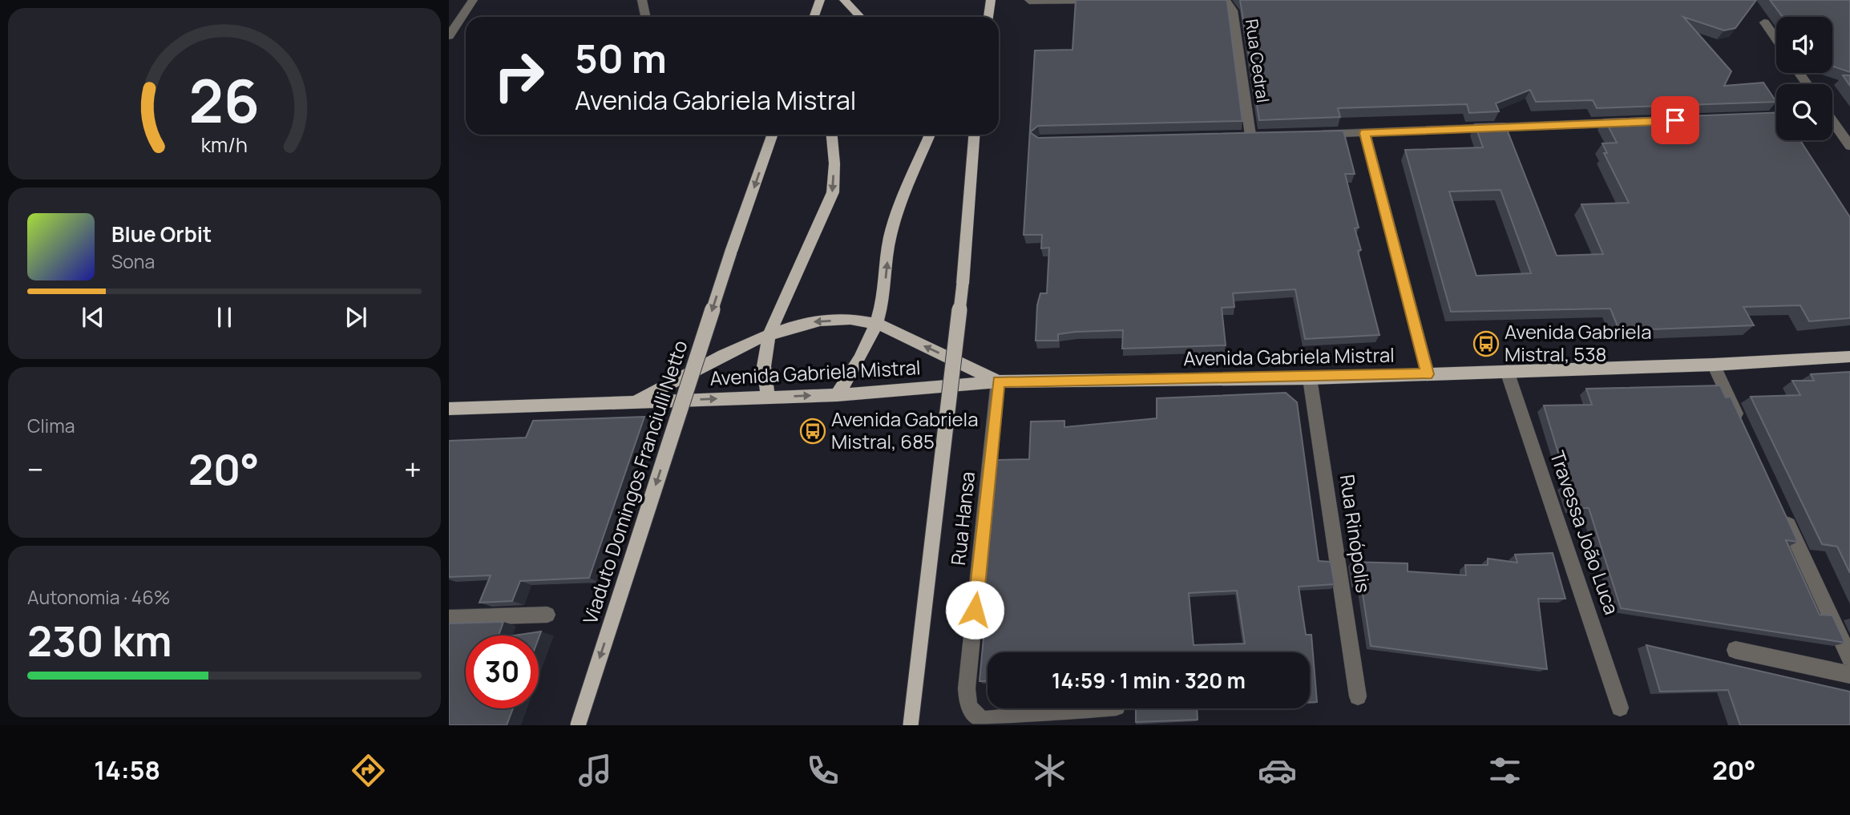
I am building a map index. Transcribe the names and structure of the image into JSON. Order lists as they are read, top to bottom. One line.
{"streets":{"main road":["Avenida Gabriela Mistral","Viaduto Domingos Franciulli Netto"],"street":["Rua Cedral","Rua Hansa","Travessa João Luca","Rua Rinópolis"]},"crossings":[["Avenida Gabriela Mistral","Rua Hansa"],["Avenida Gabriela Mistral","Travessa João Luca"],["Avenida Gabriela Mistral","Rua Rinópolis"]],"places":{"bus stop":["Avenida Gabriela Mistral, 538","Avenida Gabriela Mistral, 685"]},"page":{"turn":["50 m","Avenida Gabriela Mistral"],"song":["Blue Orbit","Sona"],"tile":["Clima",["Autonomia · 46%","230 km"]],"heat":["−","20°","+"],"limit":"30","trip":"14:59 · 1 min · 320 m","tabs":["14:58","20°"],"gauge":["26","km/h"]}}
